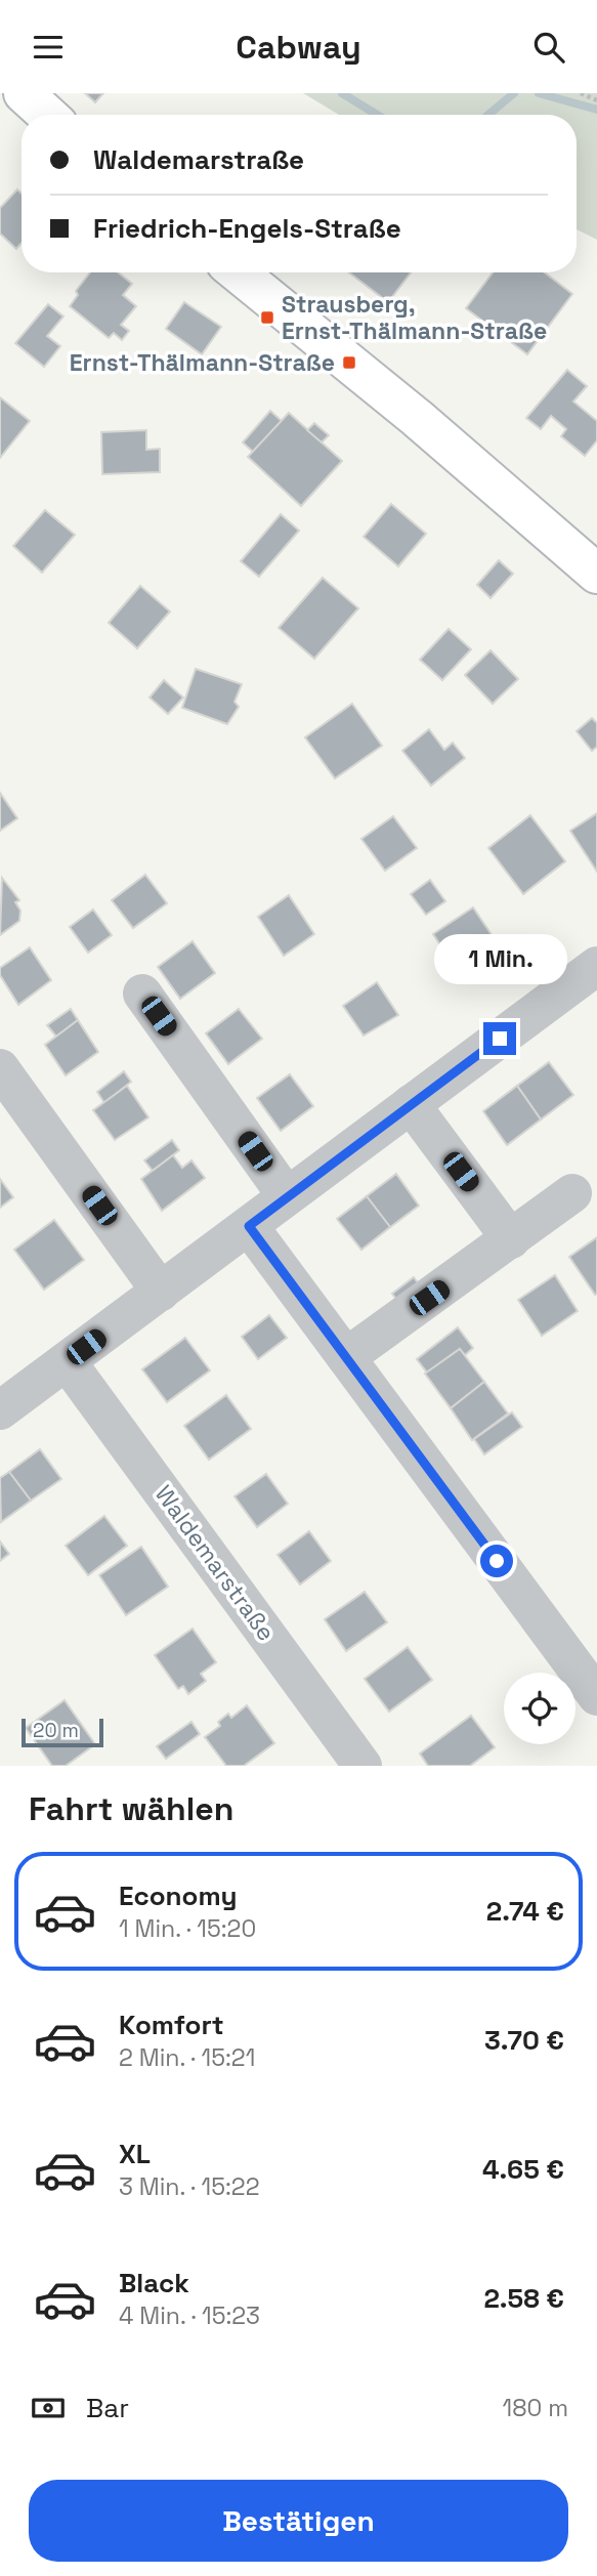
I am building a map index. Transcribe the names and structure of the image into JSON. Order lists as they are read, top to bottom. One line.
{"streets":{"street":["Waldemarstraße"]},"places":{"transit":["Strausberg, Ernst-Thälmann-Straße","Ernst-Thälmann-Straße"]},"scale_bar":"20 m","page":{"header":"Cabway","banner":["Waldemarstraße","Friedrich-Engels-Straße"],"bubble":"1 Min.","scale":"20 m","heading":"Fahrt wählen","list":[{"name":"Economy","note":"1 Min. · 15:20","value":"2.74 €"},{"name":"Komfort","note":"2 Min. · 15:21","value":"3.70 €"},{"name":"XL","note":"3 Min. · 15:22","value":"4.65 €"},{"name":"Black","note":"4 Min. · 15:23","value":"2.58 €"}],"pay":["Bar","180 m"],"buttons":"Bestätigen"}}
